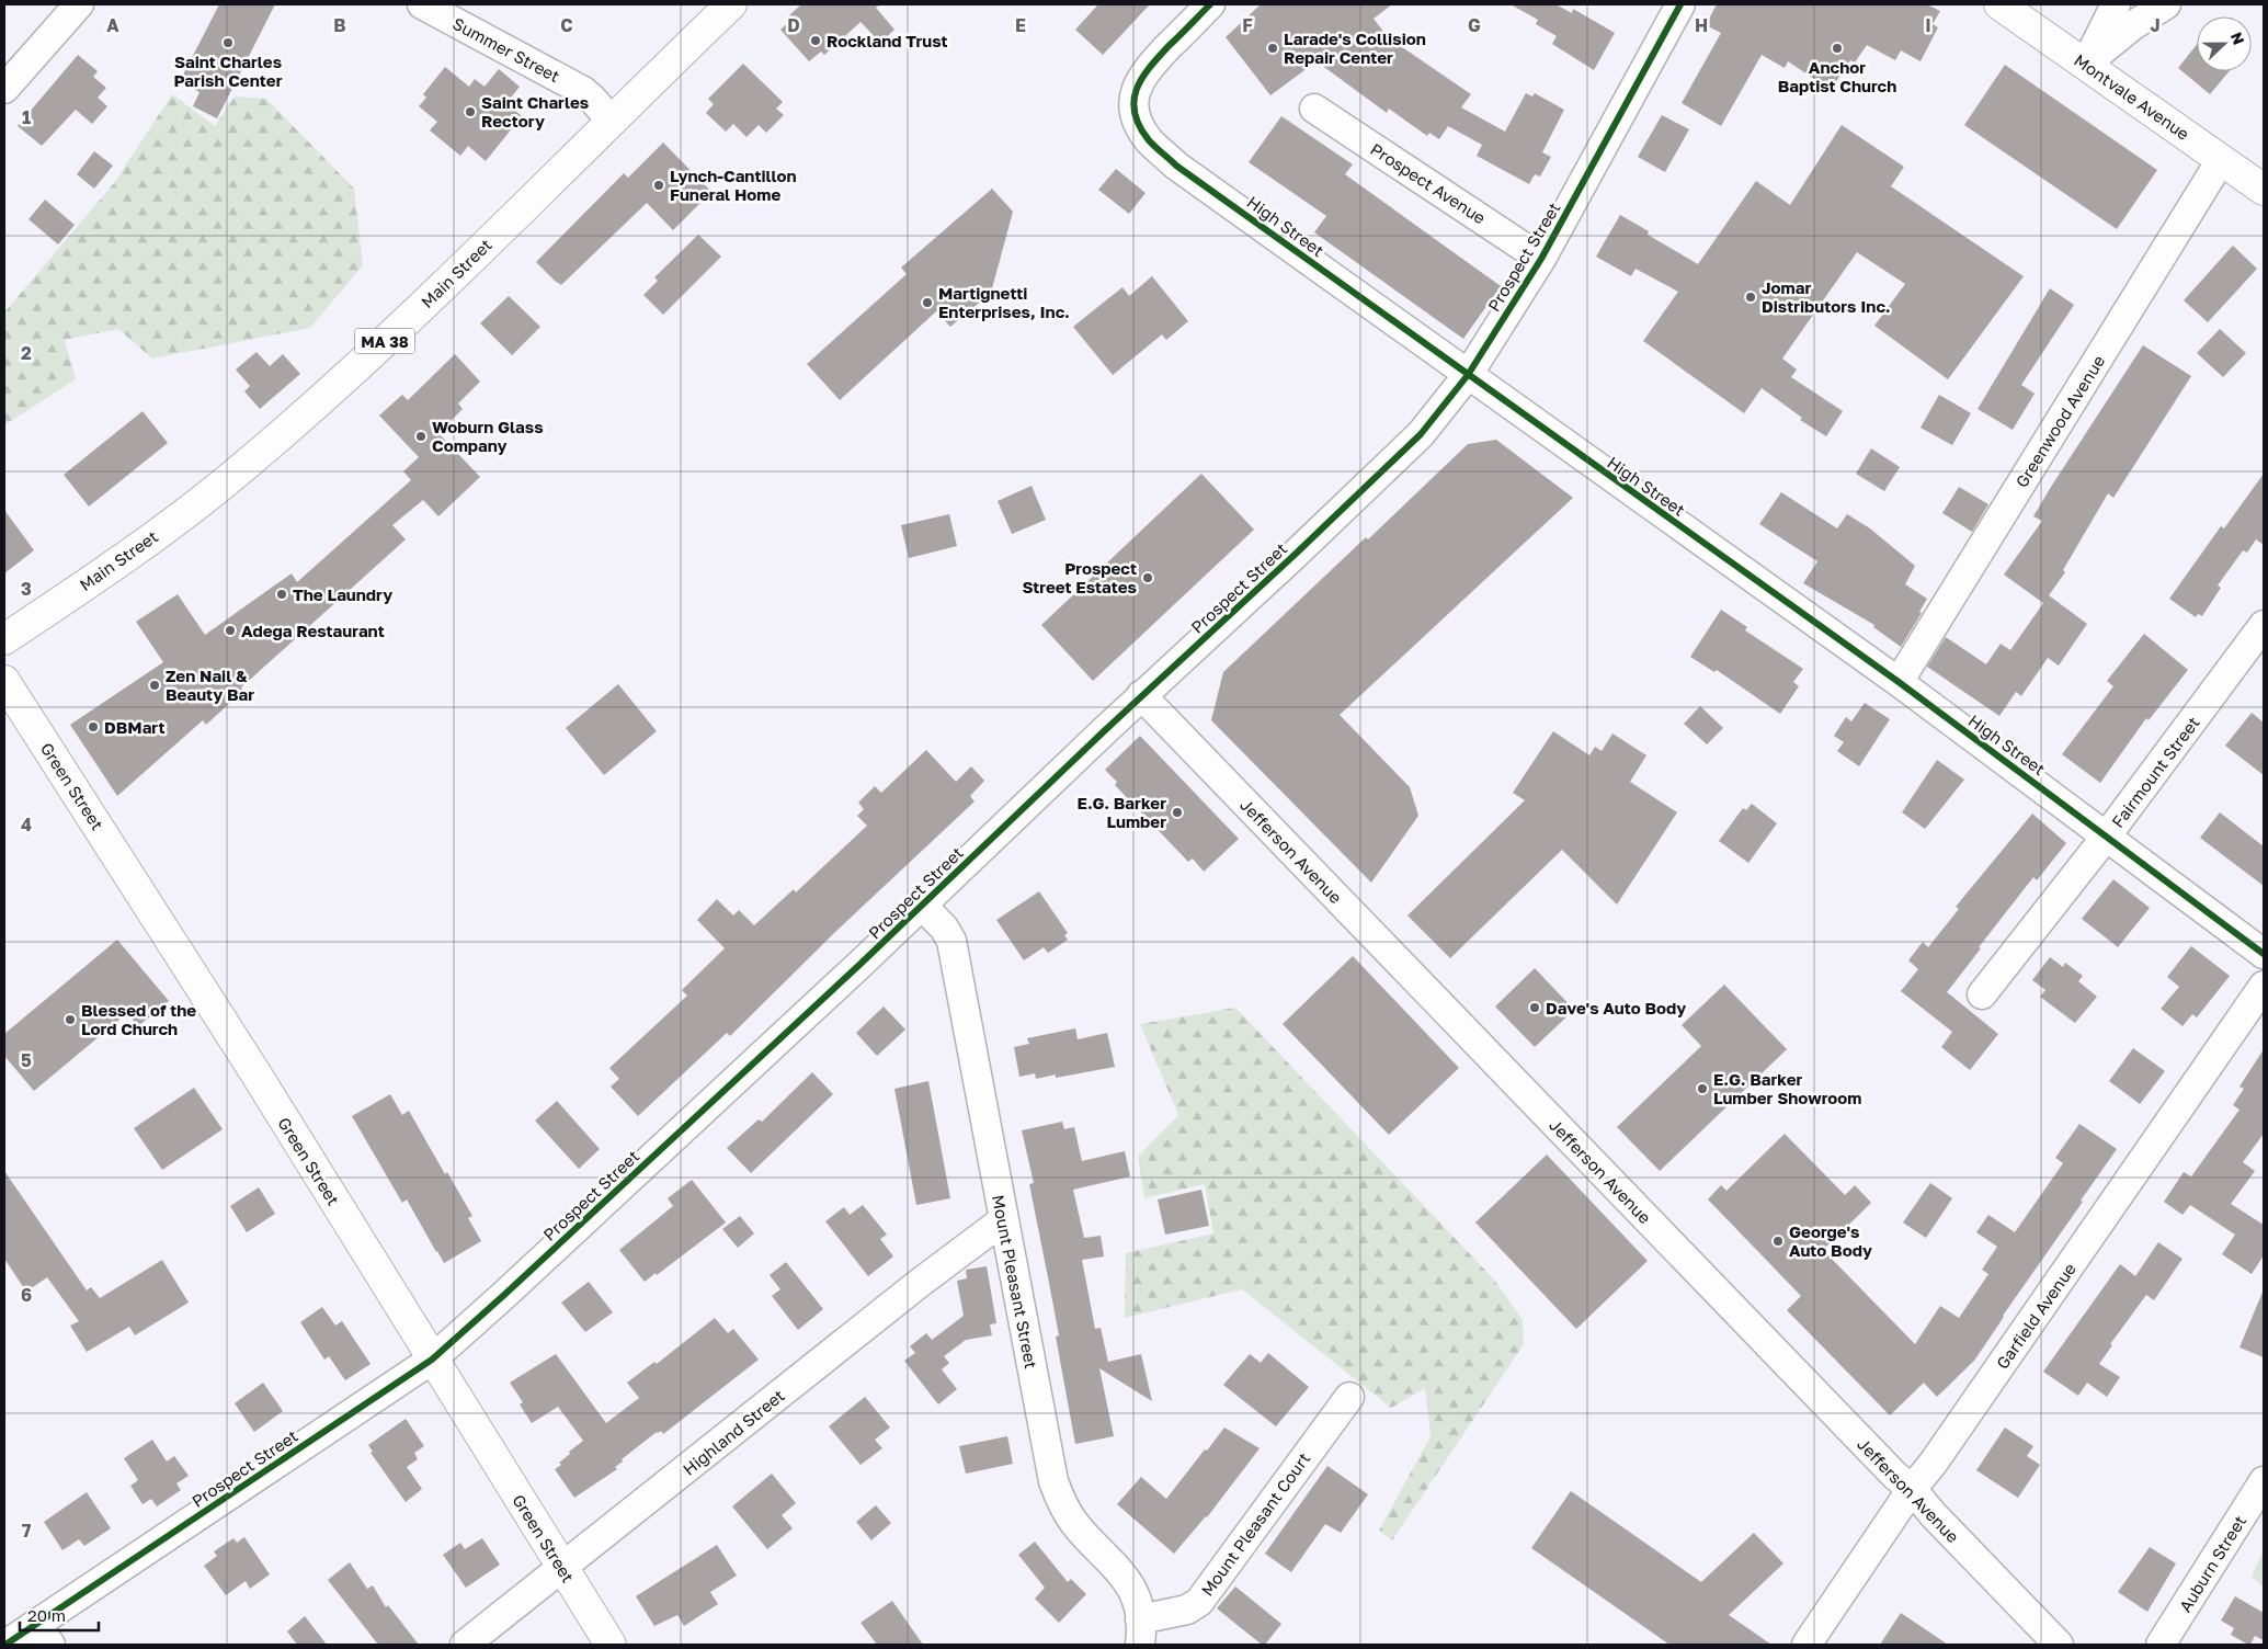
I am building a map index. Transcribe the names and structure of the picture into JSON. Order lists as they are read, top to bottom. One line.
{"streets":{"main road":["Montvale Avenue","Main Street","MA 38","Green Street"],"street":["Summer Street","Prospect Avenue","High Street","Prospect Street","Greenwood Avenue","Fairmount Street","Jefferson Avenue","Mount Pleasant Street","Garfield Avenue","Highland Street","Mount Pleasant Court","Auburn Street"]},"crossings":[["Summer Street","Main Street"],["Montvale Avenue","Greenwood Avenue"],["Prospect Avenue","Prospect Street"],["High Street","Prospect Street"],["High Street","Greenwood Avenue"],["High Street","Fairmount Street"],["Prospect Street","Green Street"],["Prospect Street","Jefferson Avenue"],["Prospect Street","Mount Pleasant Street"],["Green Street","Highland Street"],["Jefferson Avenue","Garfield Avenue"],["Mount Pleasant Street","Highland Street"],["Mount Pleasant Street","Mount Pleasant Court"]],"places":["Rockland Trust","Saint Charles Parish Center","Larade's Collision Repair Center","Anchor Baptist Church","Saint Charles Rectory","Lynch-Cantillon Funeral Home","Jomar Distributors Inc.","Martignetti Enterprises, Inc.","Woburn Glass Company","Prospect Street Estates","The Laundry","Adega Restaurant","Zen Nail & Beauty Bar","DBMart","E.G. Barker Lumber","Dave's Auto Body","Blessed of the Lord Church","E.G. Barker Lumber Showroom","George's Auto Body"],"scale_bar":"20 m","north":"right","grid":{"columns":["A","B","C","D","E","F","G","H","I","J"],"rows":["1","2","3","4","5","6","7"]}}
